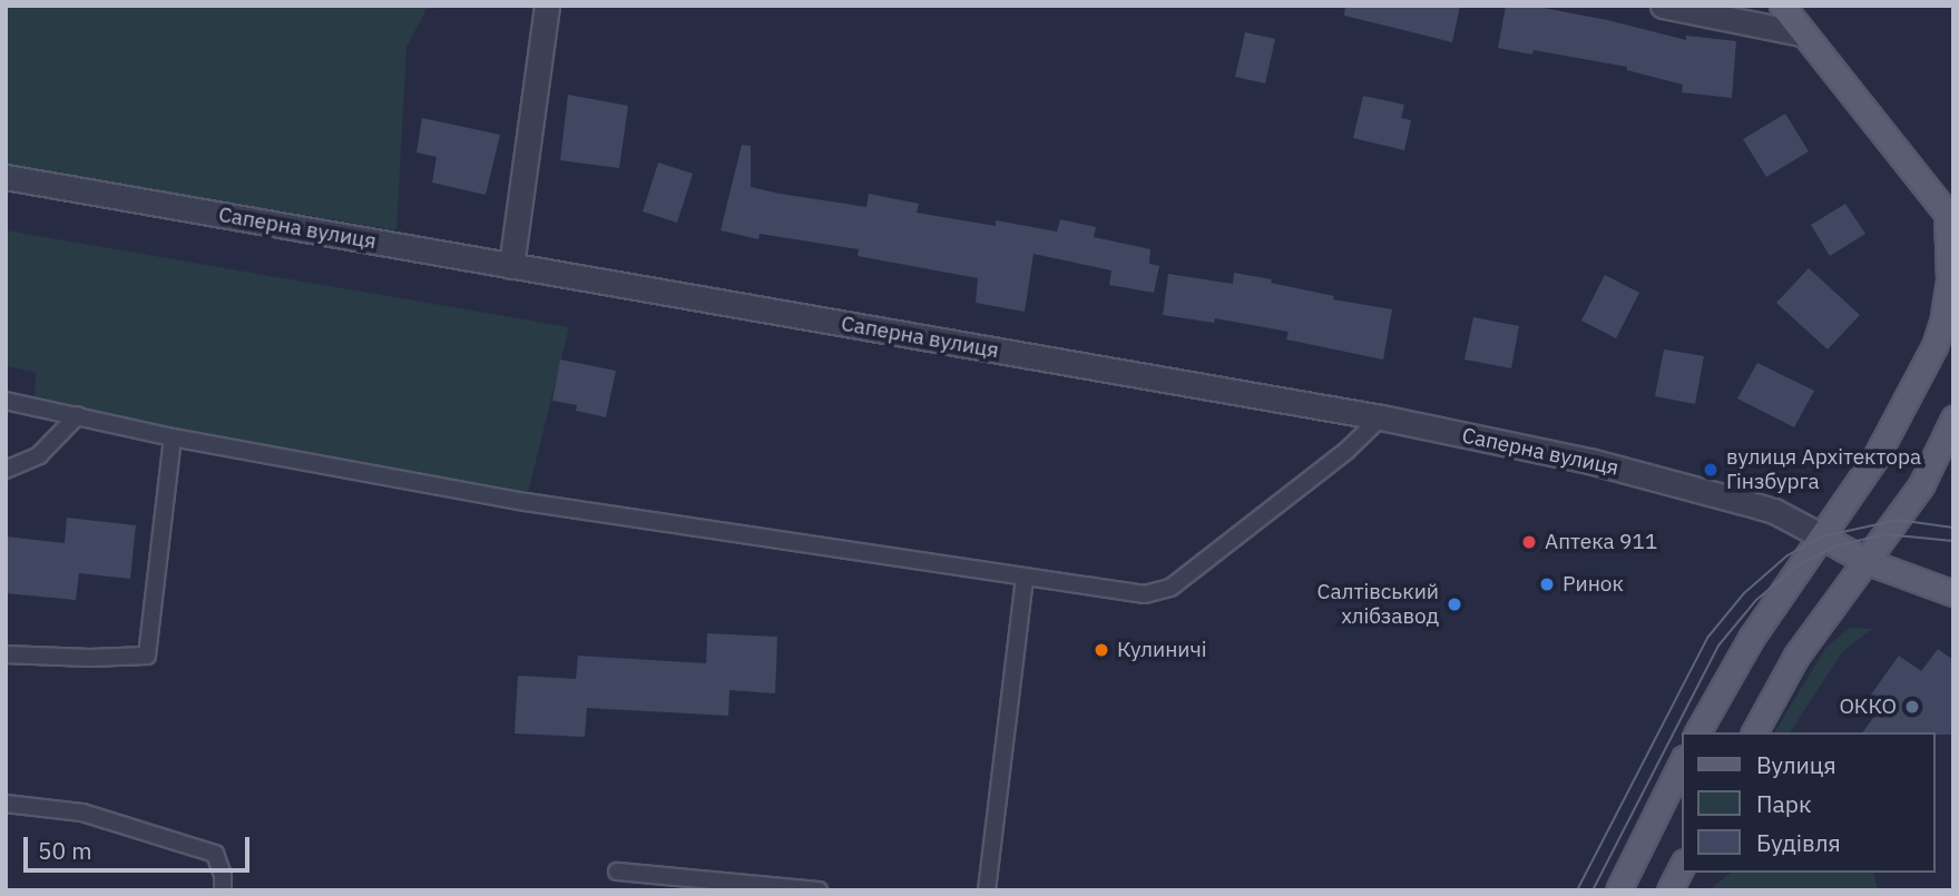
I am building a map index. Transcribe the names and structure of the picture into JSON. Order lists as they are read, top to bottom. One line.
{"streets":{"street":["Саперна вулиця"]},"places":["вулиця Архітектора Гінзбурга","Аптека 911","Ринок","Салтівський хлібзавод","Кулиничі","ОККО"],"legend":["Вулиця","Парк","Будівля"],"scale_bar":"50 m"}
